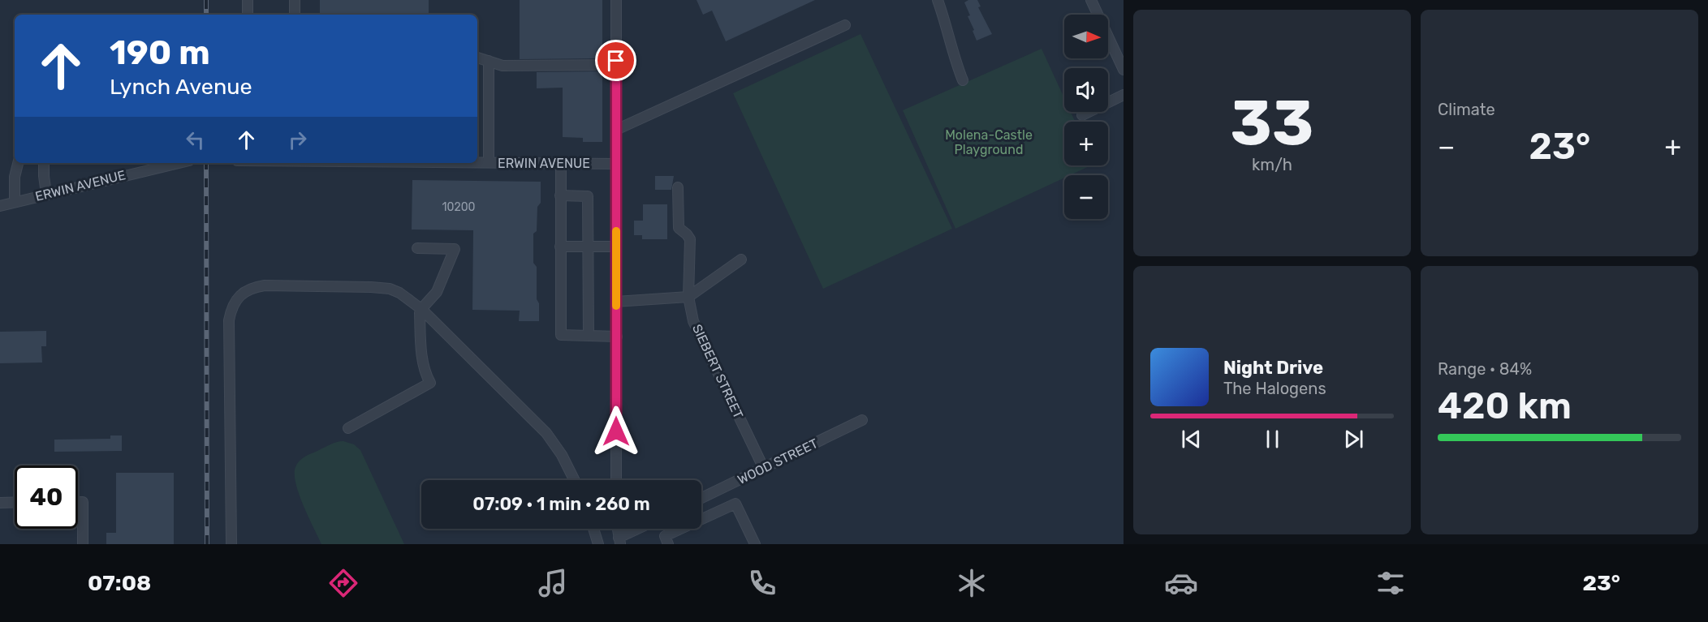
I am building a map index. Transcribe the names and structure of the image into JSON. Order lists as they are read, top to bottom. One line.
{"streets":{"street":["ERWIN AVENUE","SIEBERT STREET","WOOD STREET"]},"crossings":[["SIEBERT STREET","WOOD STREET"]],"parks":["Molena-Castle Playground"],"house_numbers":["10200"],"north":"right","page":{"tile":[["33","km/h"],"Climate",["Range · 84%","420 km"]],"map_buttons":["+","−"],"turn":["190 m","Lynch Avenue"],"heat":["−","23°","+"],"song":["Night Drive","The Halogens"],"limit":"40","trip":"07:09 · 1 min · 260 m","tabs":["07:08","23°"]}}
